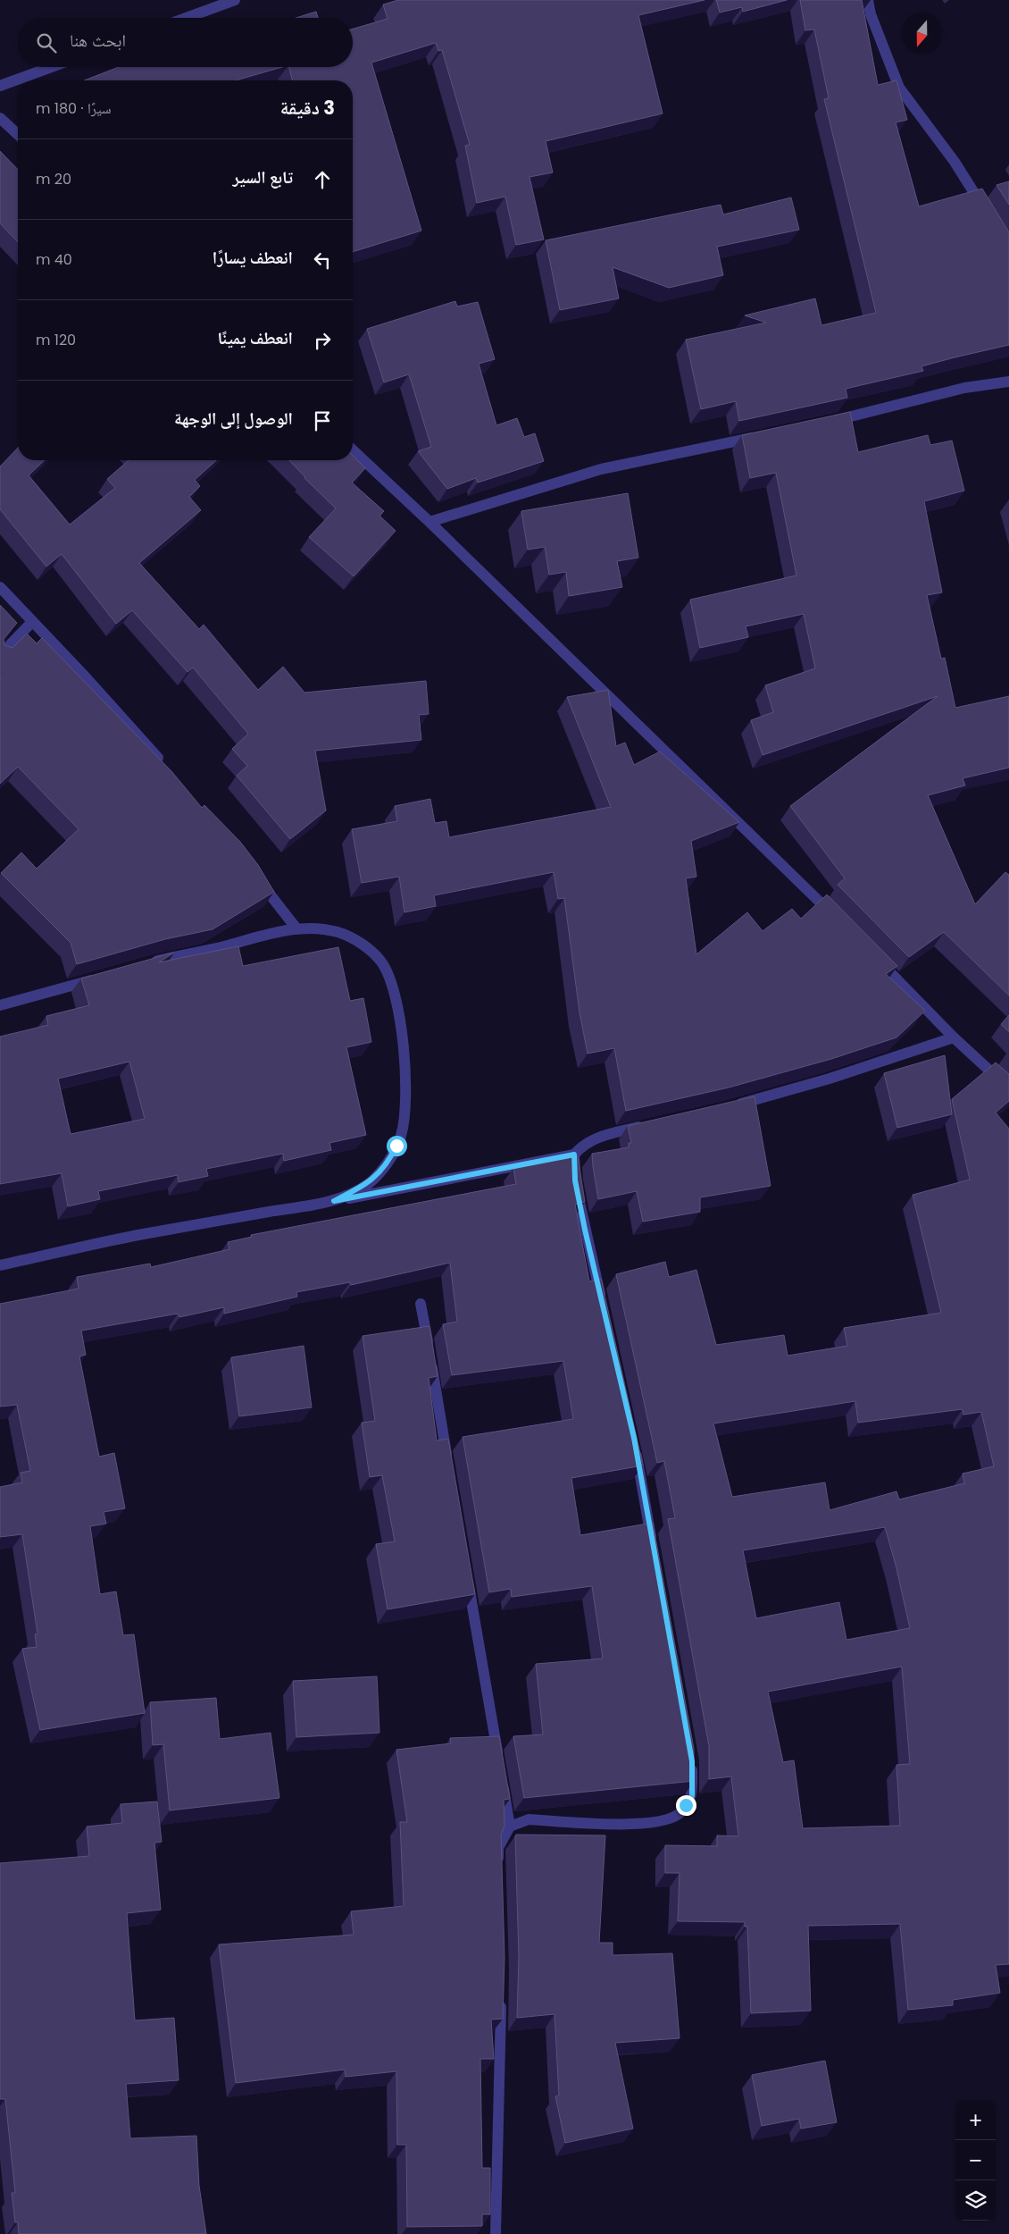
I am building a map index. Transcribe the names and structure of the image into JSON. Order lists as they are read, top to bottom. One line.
{"north":"bottom","page":{"search":"ابحث هنا","heading":["3 دقيقة","سيرًا · 180 m"],"list":[["تابع السير","20 m"],["انعطف يسارًا","40 m"],["انعطف يمينًا","120 m"],"الوصول إلى الوجهة"],"map_buttons":["+","−"]}}
